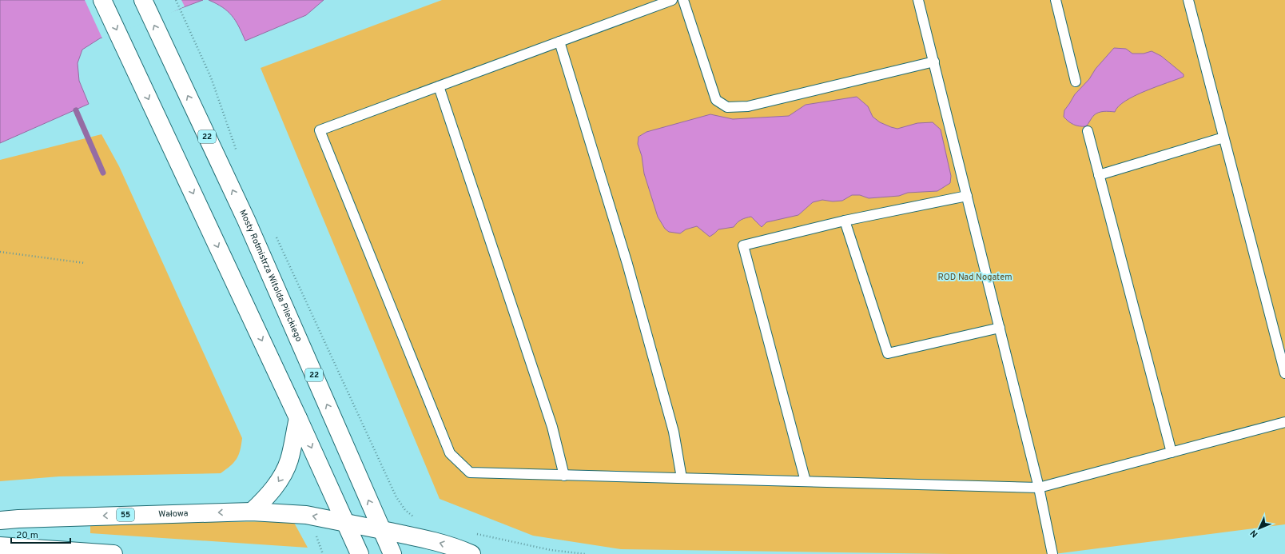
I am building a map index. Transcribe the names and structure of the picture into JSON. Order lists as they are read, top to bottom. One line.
{"streets":{"main road":["22","Mosty Rotmistrza Witolda Pileckiego","Wałowa","55"]},"crossings":[["Mosty Rotmistrza Witolda Pileckiego","Wałowa"]],"one_way":["Wałowa"],"parks":["ROD Nad Nogatem"],"scale_bar":"20 m","north":"bottom left"}
